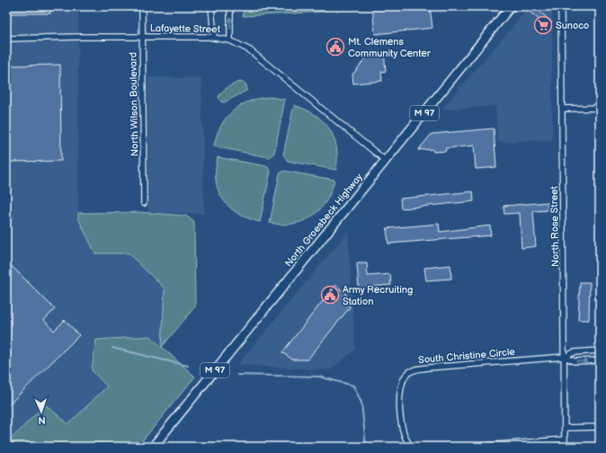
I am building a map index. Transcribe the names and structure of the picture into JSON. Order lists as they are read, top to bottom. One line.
{"streets":{"main road":["M 97","North Groesbeck Highway"],"street":["Lafayette Street","North Wilson Boulevard","North Rose Street","South Christine Circle"]},"crossings":[["Lafayette Street","North Wilson Boulevard"],["Lafayette Street","North Groesbeck Highway"],["North Rose Street","South Christine Circle"]],"places":{"supermarket":["Sunoco"],"public building":["Mt. Clemens Community Center","Army Recruiting Station"]},"north":"bottom"}
